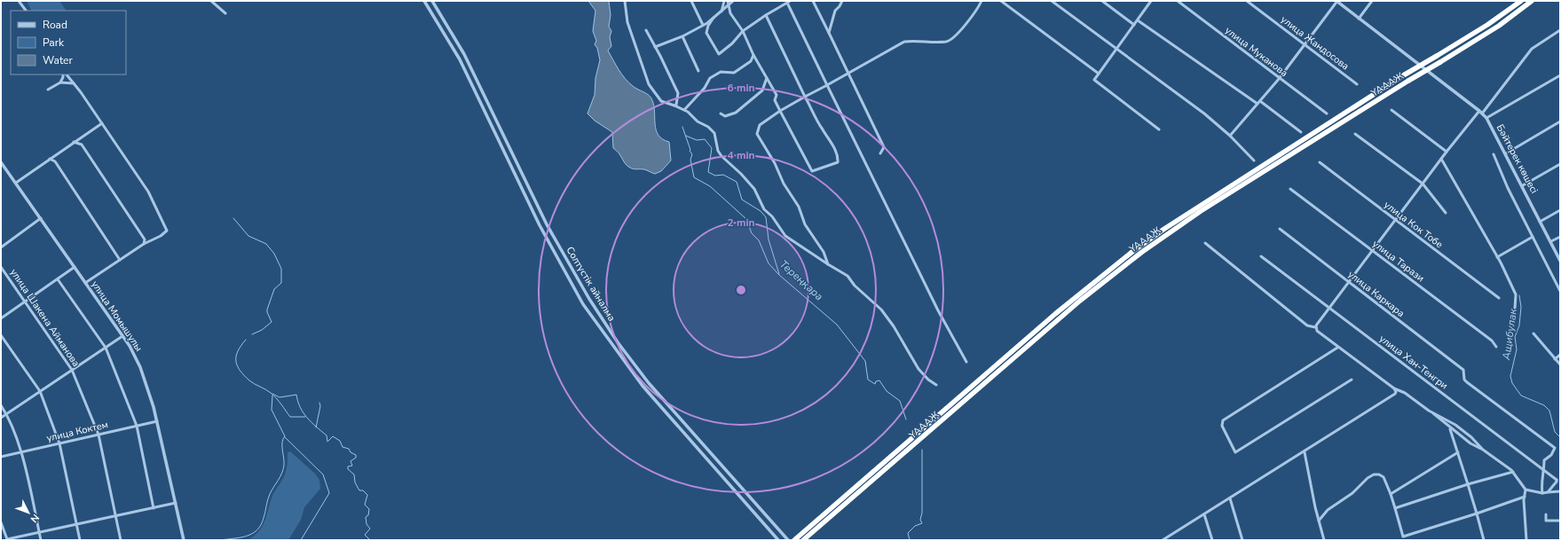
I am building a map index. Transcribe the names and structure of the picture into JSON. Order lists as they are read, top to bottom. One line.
{"streets":{"highway":["ҮАААЖ"],"street":["улица Жандосова","улица Муканова","Бәйтерек көшесі","улица Кок Тобе","улица Тарази","Солтүстік айналма","улица Каркара","улица Момышулы","улица Шакена Айманова","улица Хан-Тенгри","улица Коктем"]},"crossings":[["улица Каркара","улица Хан-Тенгри"],["улица Момышулы","улица Коктем"],["улица Шакена Айманова","улица Коктем"]],"water":["Тереңқара","Ащибулак"],"legend":["Road","Park","Water"],"north":"bottom right","rings":["6 min","4 min","2 min"]}
